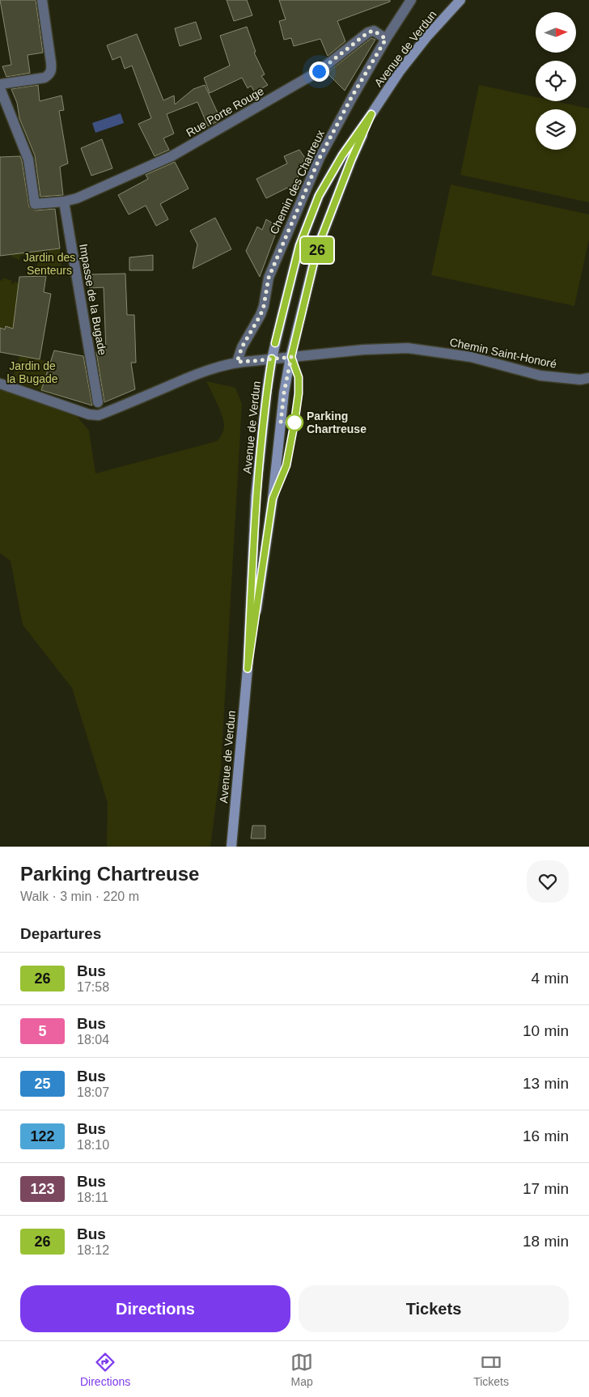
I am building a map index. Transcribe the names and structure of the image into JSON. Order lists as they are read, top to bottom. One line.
{"streets":{"main road":["Avenue de Verdun"],"street":["Rue Porte Rouge","Chemin des Chartreux","Impasse de la Bugade","Chemin Saint-Honoré"]},"crossings":[["Avenue de Verdun","Chemin Saint-Honoré"],["Rue Porte Rouge","Chemin des Chartreux"],["Rue Porte Rouge","Impasse de la Bugade"]],"parks":["Jardin des Senteurs","Jardin de la Bugade"],"places":["Parking Chartreuse"],"lines":["bus line 26"],"north":"right","page":{"on_map":"26","heading":[["Parking Chartreuse","Walk · 3 min · 220 m"],"Departures"],"list":[{"mark":"26","name":"Bus","note":"17:58","value":"4 min"},{"mark":"5","name":"Bus","note":"18:04","value":"10 min"},{"mark":"25","name":"Bus","note":"18:07","value":"13 min"},{"mark":"122","name":"Bus","note":"18:10","value":"16 min"},{"mark":"123","name":"Bus","note":"18:11","value":"17 min"},{"mark":"26","name":"Bus","note":"18:12","value":"18 min"}],"buttons":["Directions","Tickets"],"tabs":["Directions","Map","Tickets"]}}
